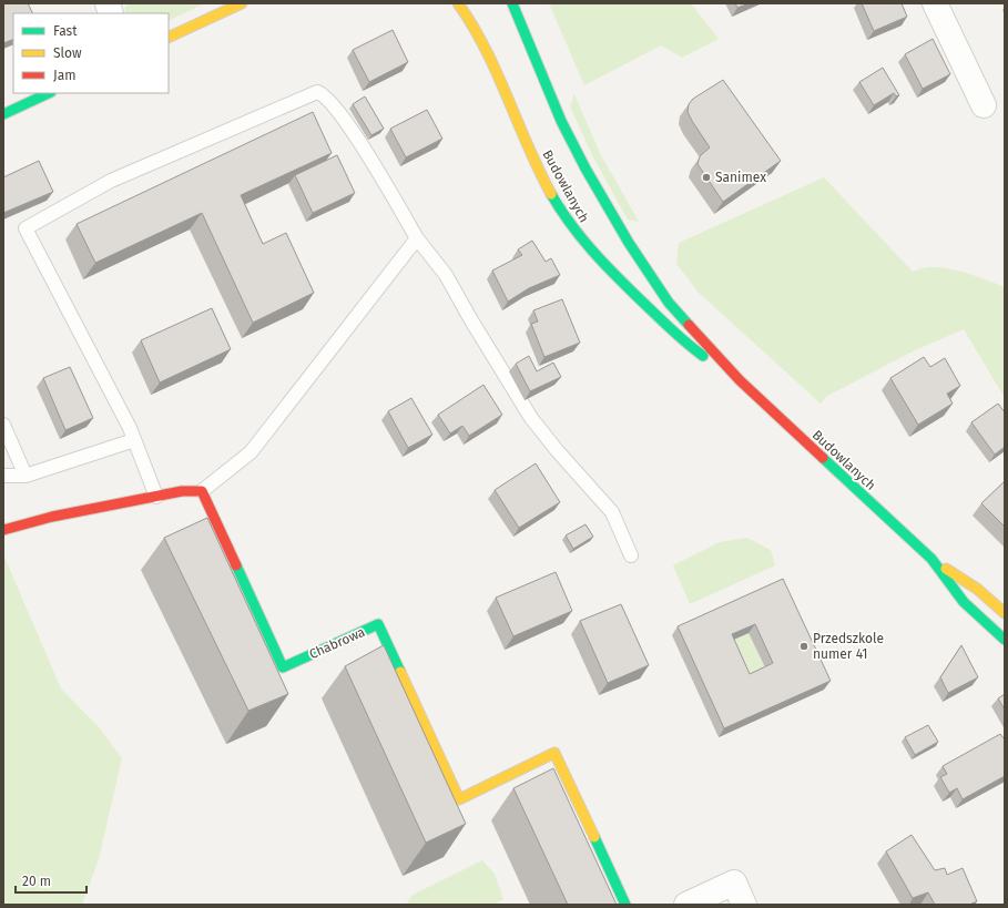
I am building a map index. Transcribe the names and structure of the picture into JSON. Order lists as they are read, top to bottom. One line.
{"streets":{"main road":["Budowlanych","Chabrowa"]},"places":["Sanimex","Przedszkole numer 41"],"legend":["Fast","Slow","Jam"],"scale_bar":"20 m"}
